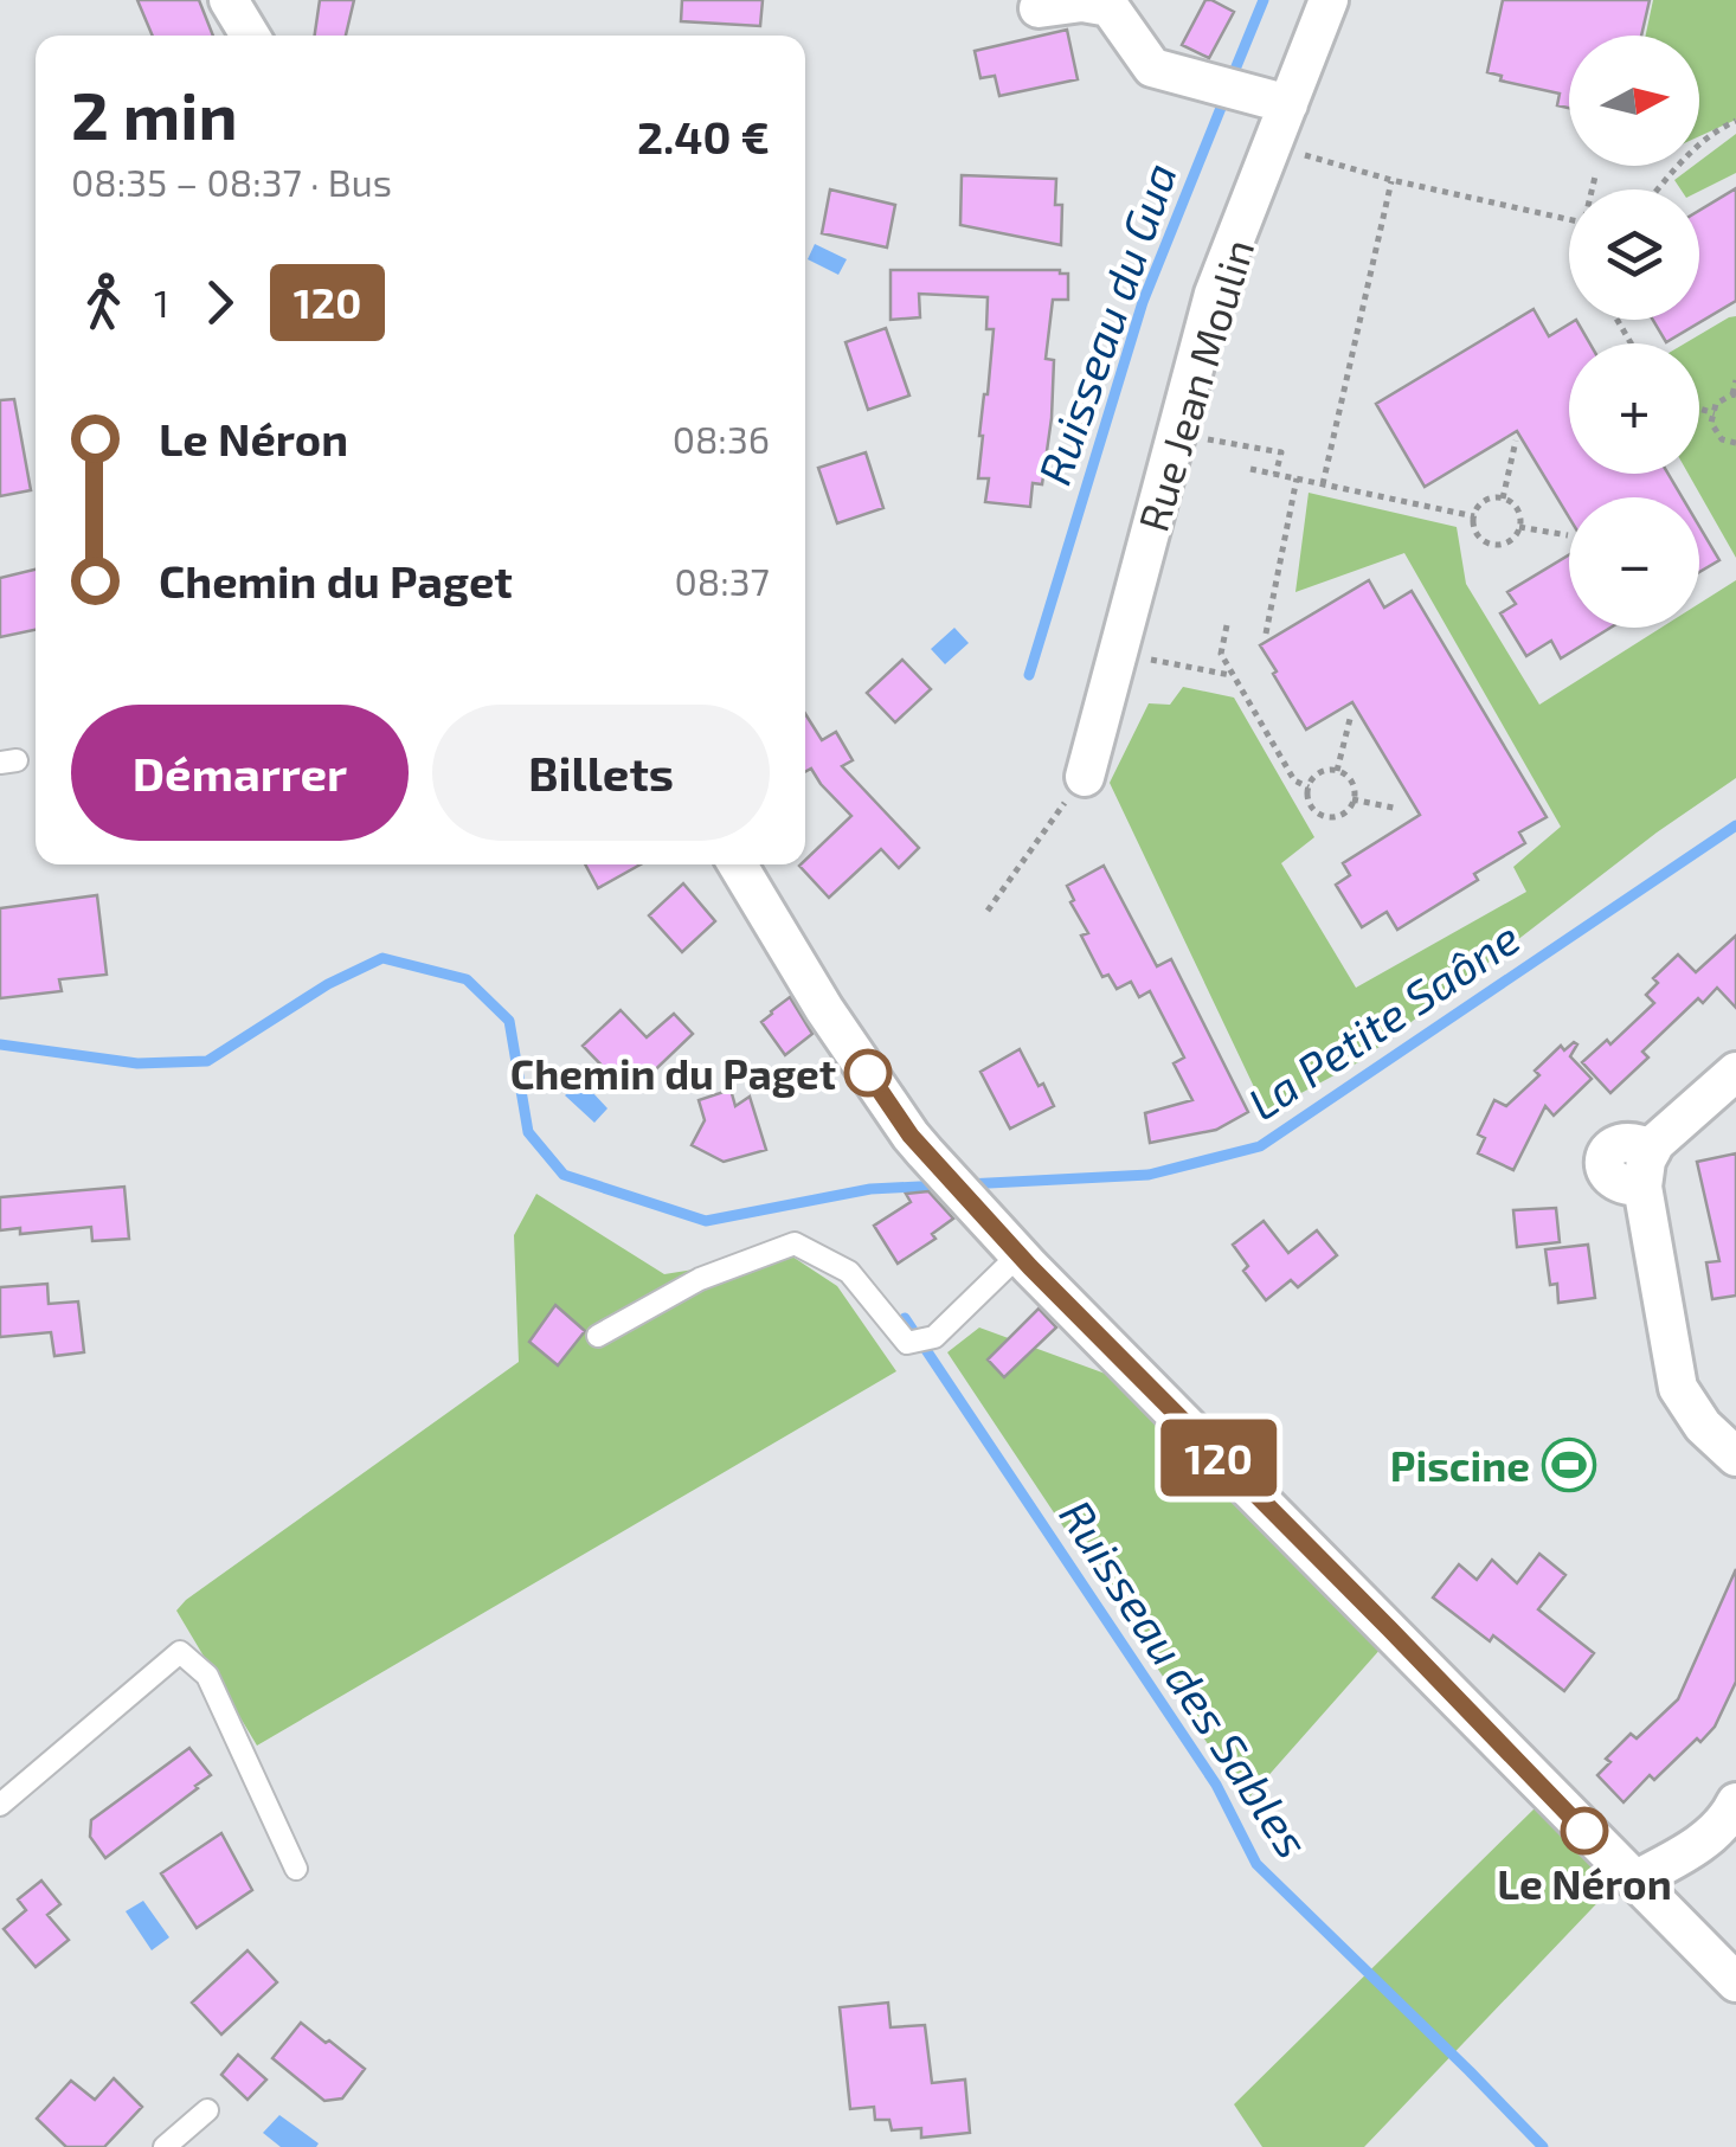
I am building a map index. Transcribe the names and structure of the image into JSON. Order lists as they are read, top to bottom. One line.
{"streets":{"street":["Rue Jean Moulin"]},"water":["Ruisseau du Gua","La Petite Saône","Ruisseau des Sables"],"places":{"other":["Chemin du Paget","Le Néron"],"sports":["Piscine"]},"lines":["bus line 120"],"north":"right","page":{"on_map":"120","map_buttons":["+","−"],"heading":["2 min","08:35 – 08:37 · Bus","2.40 €"],"legs":["1","120"],"list":[{"name":"Le Néron","value":"08:36"},{"name":"Chemin du Paget","value":"08:37"}],"buttons":["Démarrer","Billets"]}}
